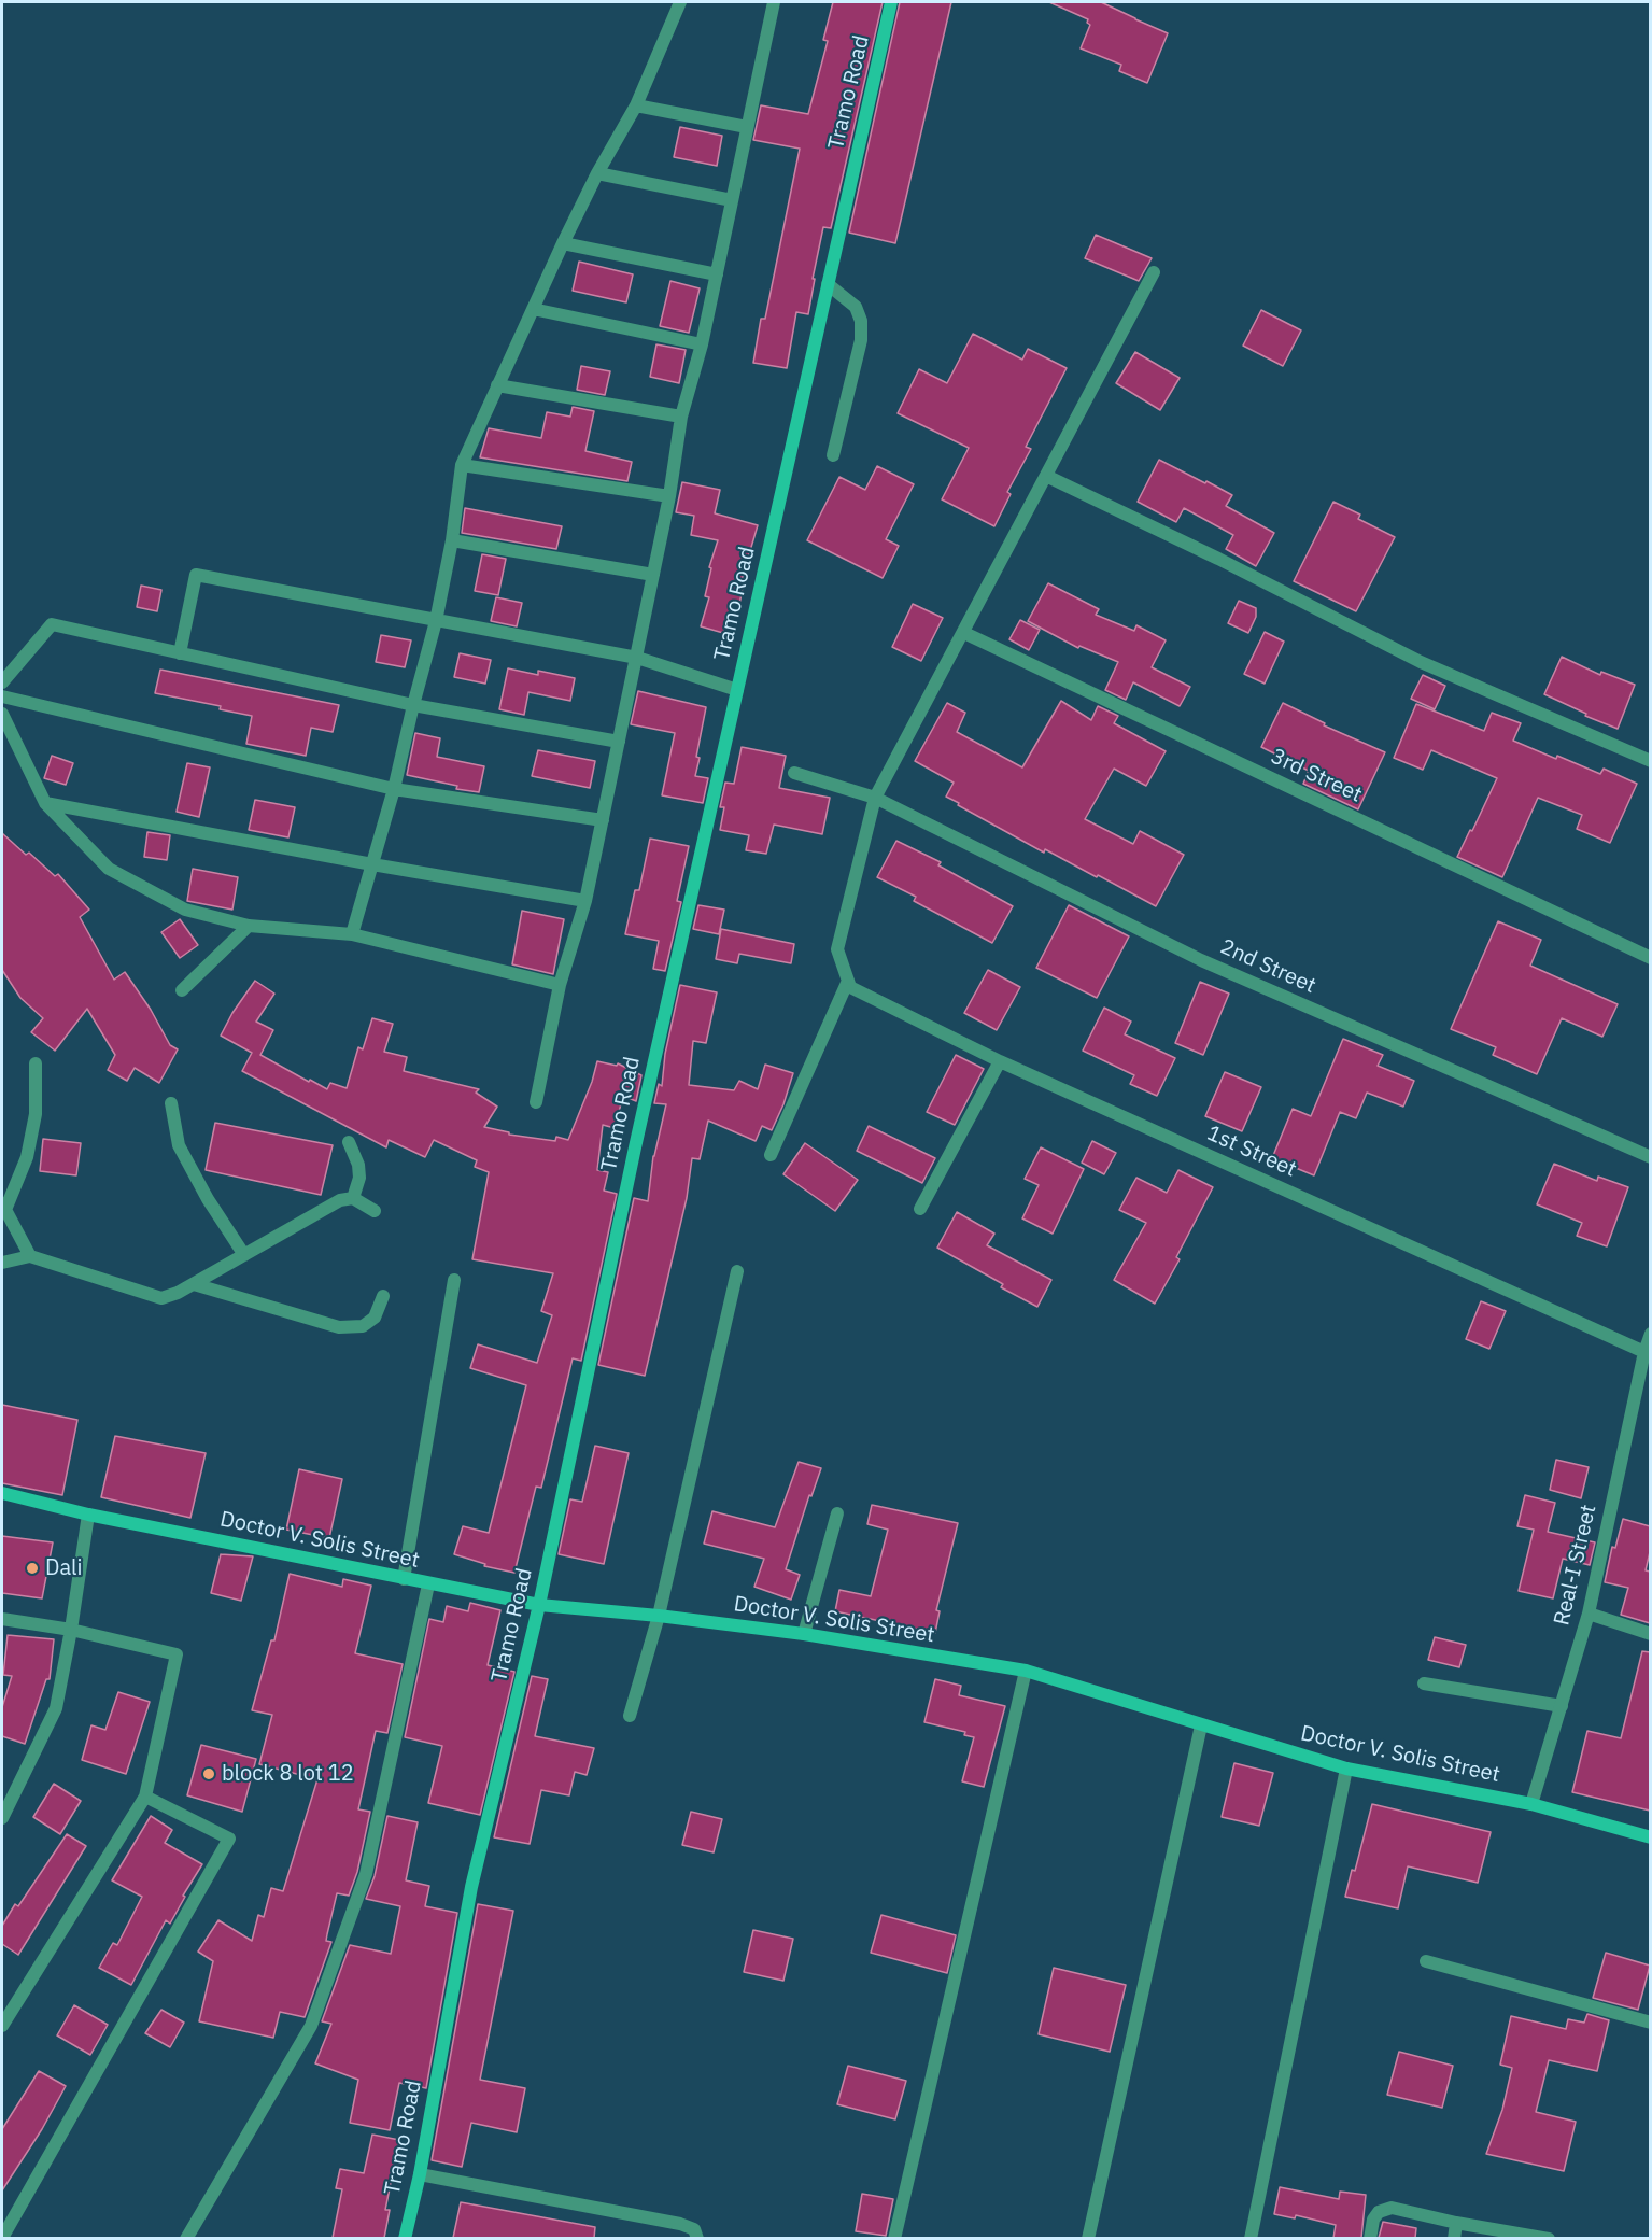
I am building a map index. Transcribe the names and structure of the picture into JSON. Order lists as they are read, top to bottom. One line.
{"streets":{"street":["Tramo Road","3rd Street","2nd Street","1st Street","Doctor V. Solis Street","Real-I Street"]},"crossings":[["Tramo Road","Doctor V. Solis Street"],["1st Street","Real-I Street"],["Doctor V. Solis Street","Real-I Street"]],"places":["Dali","block 8 lot 12"]}
